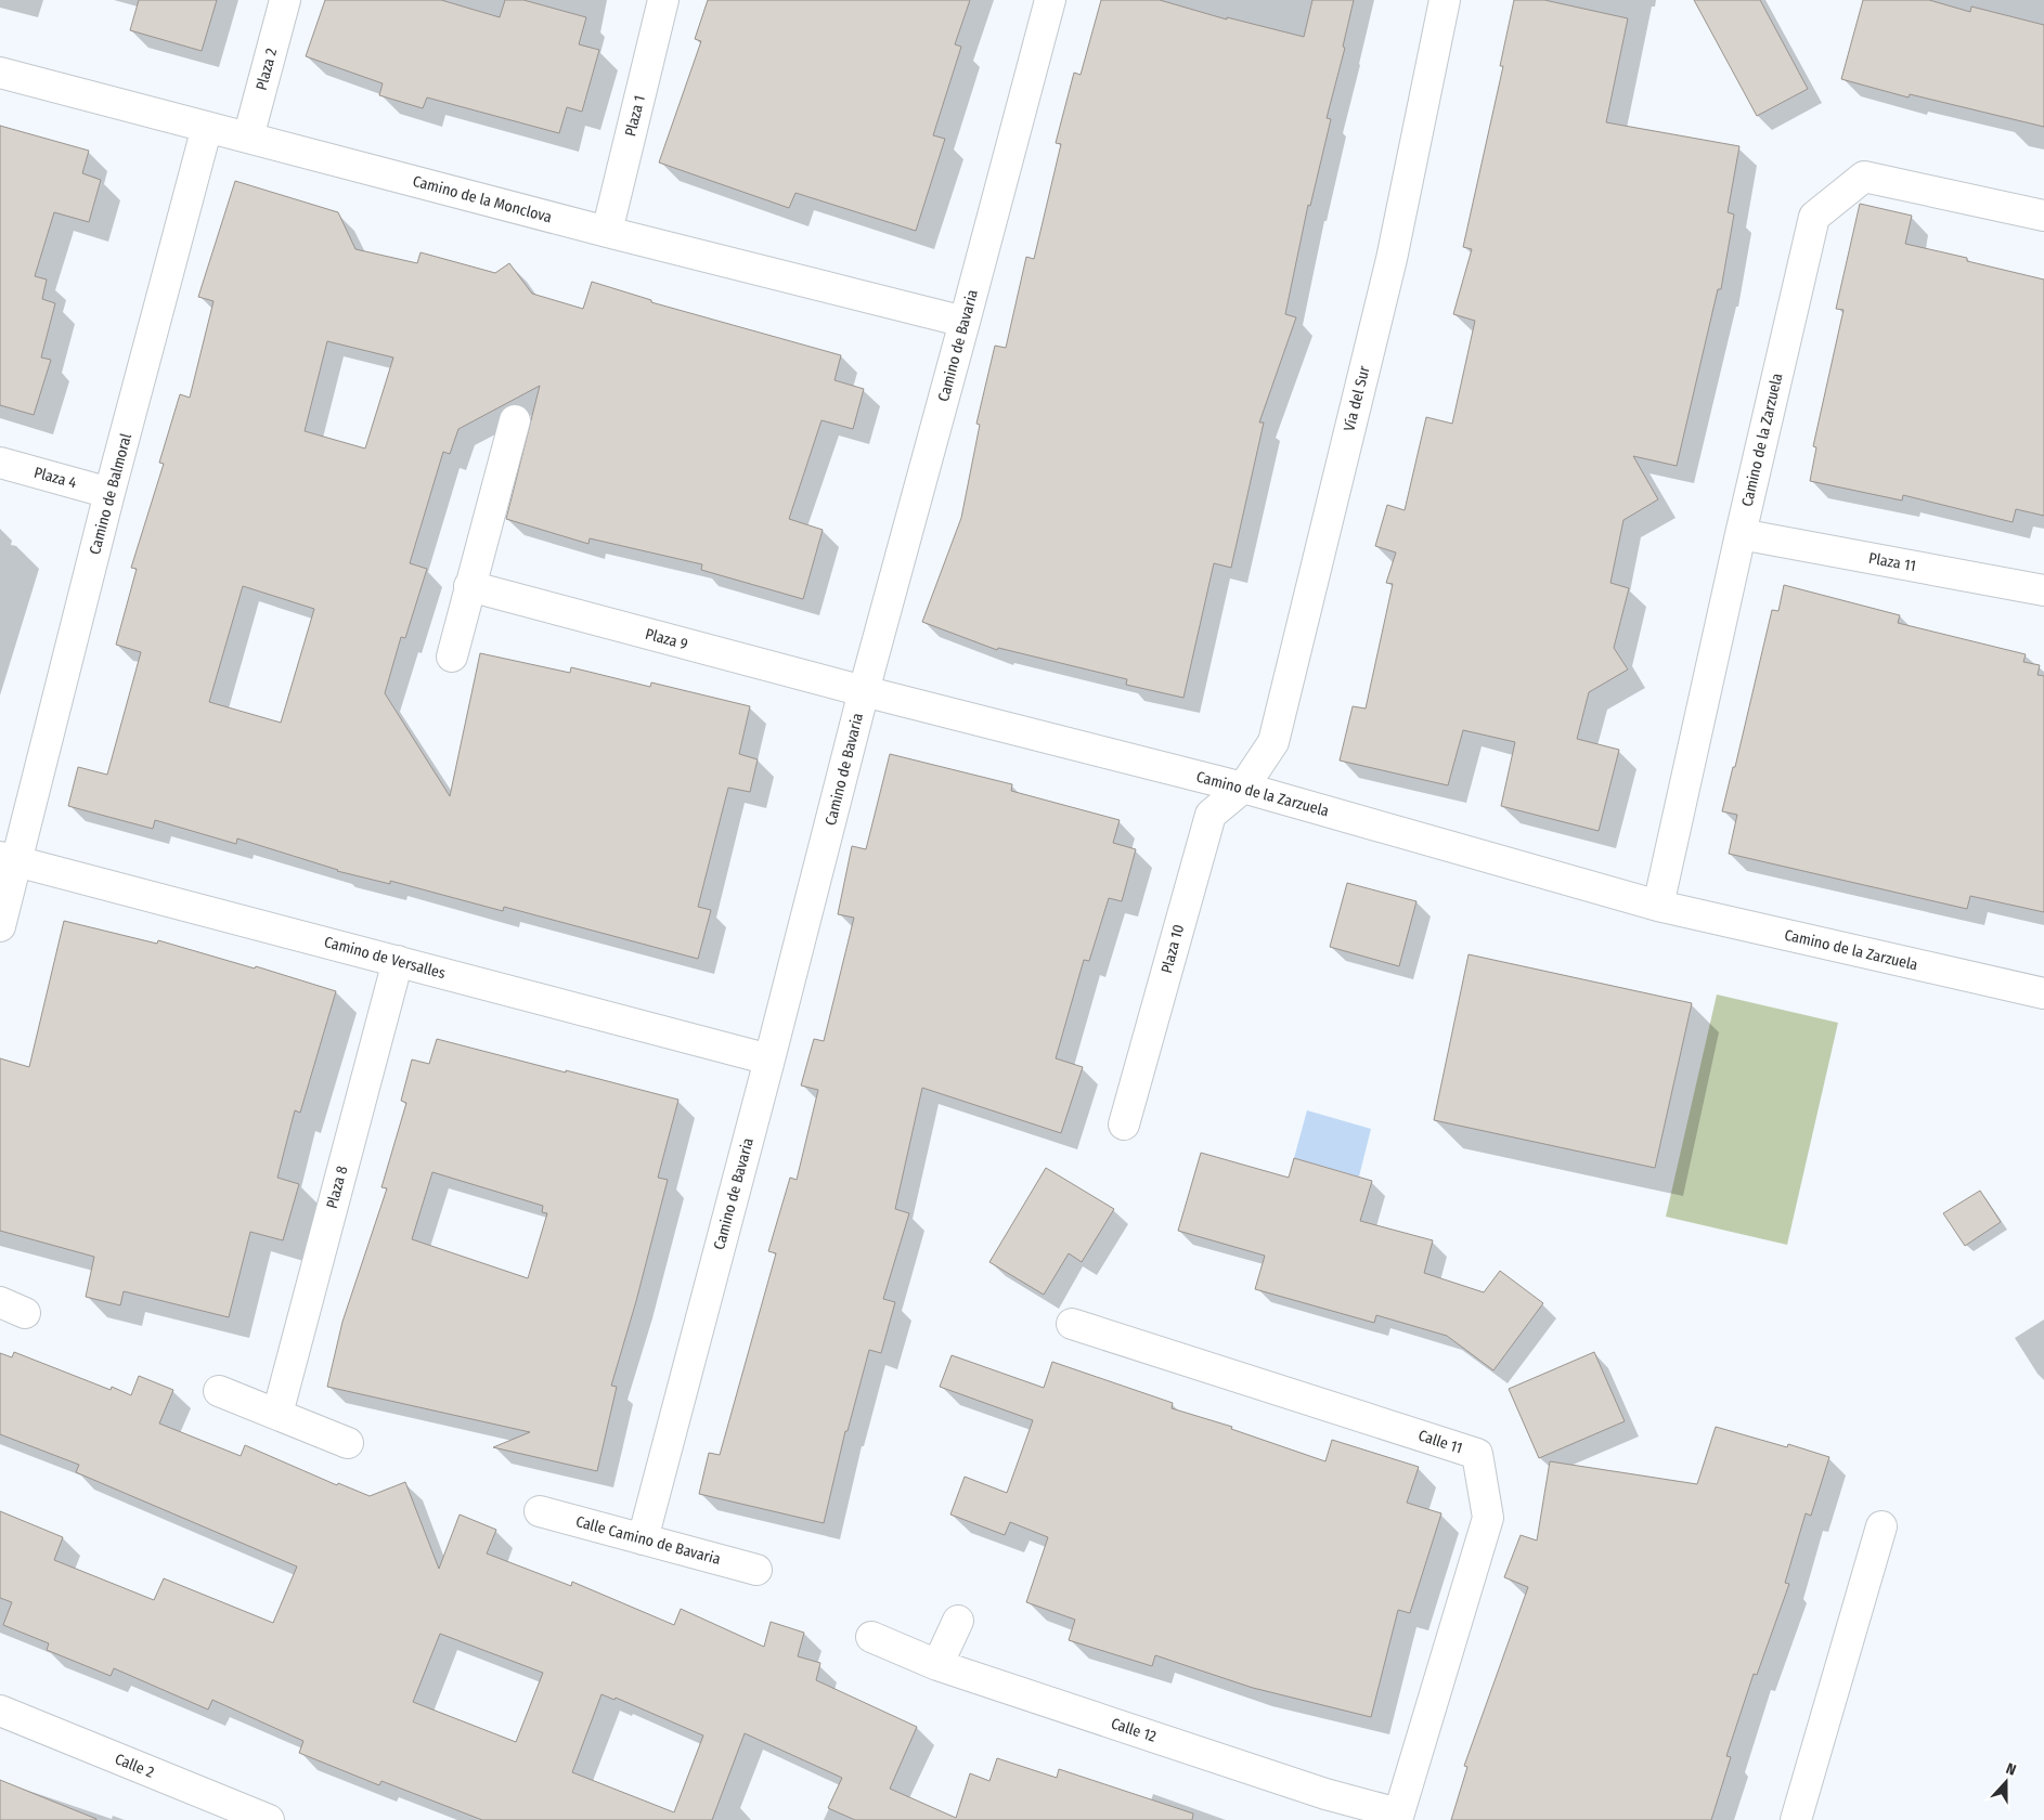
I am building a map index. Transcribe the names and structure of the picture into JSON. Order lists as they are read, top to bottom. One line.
{"streets":{"street":["Plaza 2","Plaza 1","Camino de la Monclova","Camino de Bavaria","Vía del Sur","Camino de la Zarzuela","Plaza 4","Camino de Balmoral","Plaza 11","Plaza 9","Plaza 10","Camino de Versalles","Plaza 8","Calle 11","Calle Camino de Bavaria","Calle 12","Calle 2"]},"crossings":[["Plaza 2","Camino de la Monclova"],["Plaza 1","Camino de la Monclova"],["Camino de la Monclova","Camino de Bavaria"],["Camino de la Monclova","Camino de Balmoral"],["Camino de Bavaria","Camino de la Zarzuela"],["Camino de Bavaria","Plaza 9"],["Camino de Bavaria","Camino de Versalles"],["Camino de Bavaria","Calle Camino de Bavaria"],["Vía del Sur","Camino de la Zarzuela"],["Vía del Sur","Plaza 10"],["Camino de la Zarzuela","Plaza 11"],["Camino de la Zarzuela","Plaza 9"],["Camino de la Zarzuela","Plaza 10"],["Plaza 4","Camino de Balmoral"],["Camino de Balmoral","Camino de Versalles"],["Camino de Versalles","Plaza 8"],["Calle 11","Calle 12"]],"north":"top"}
